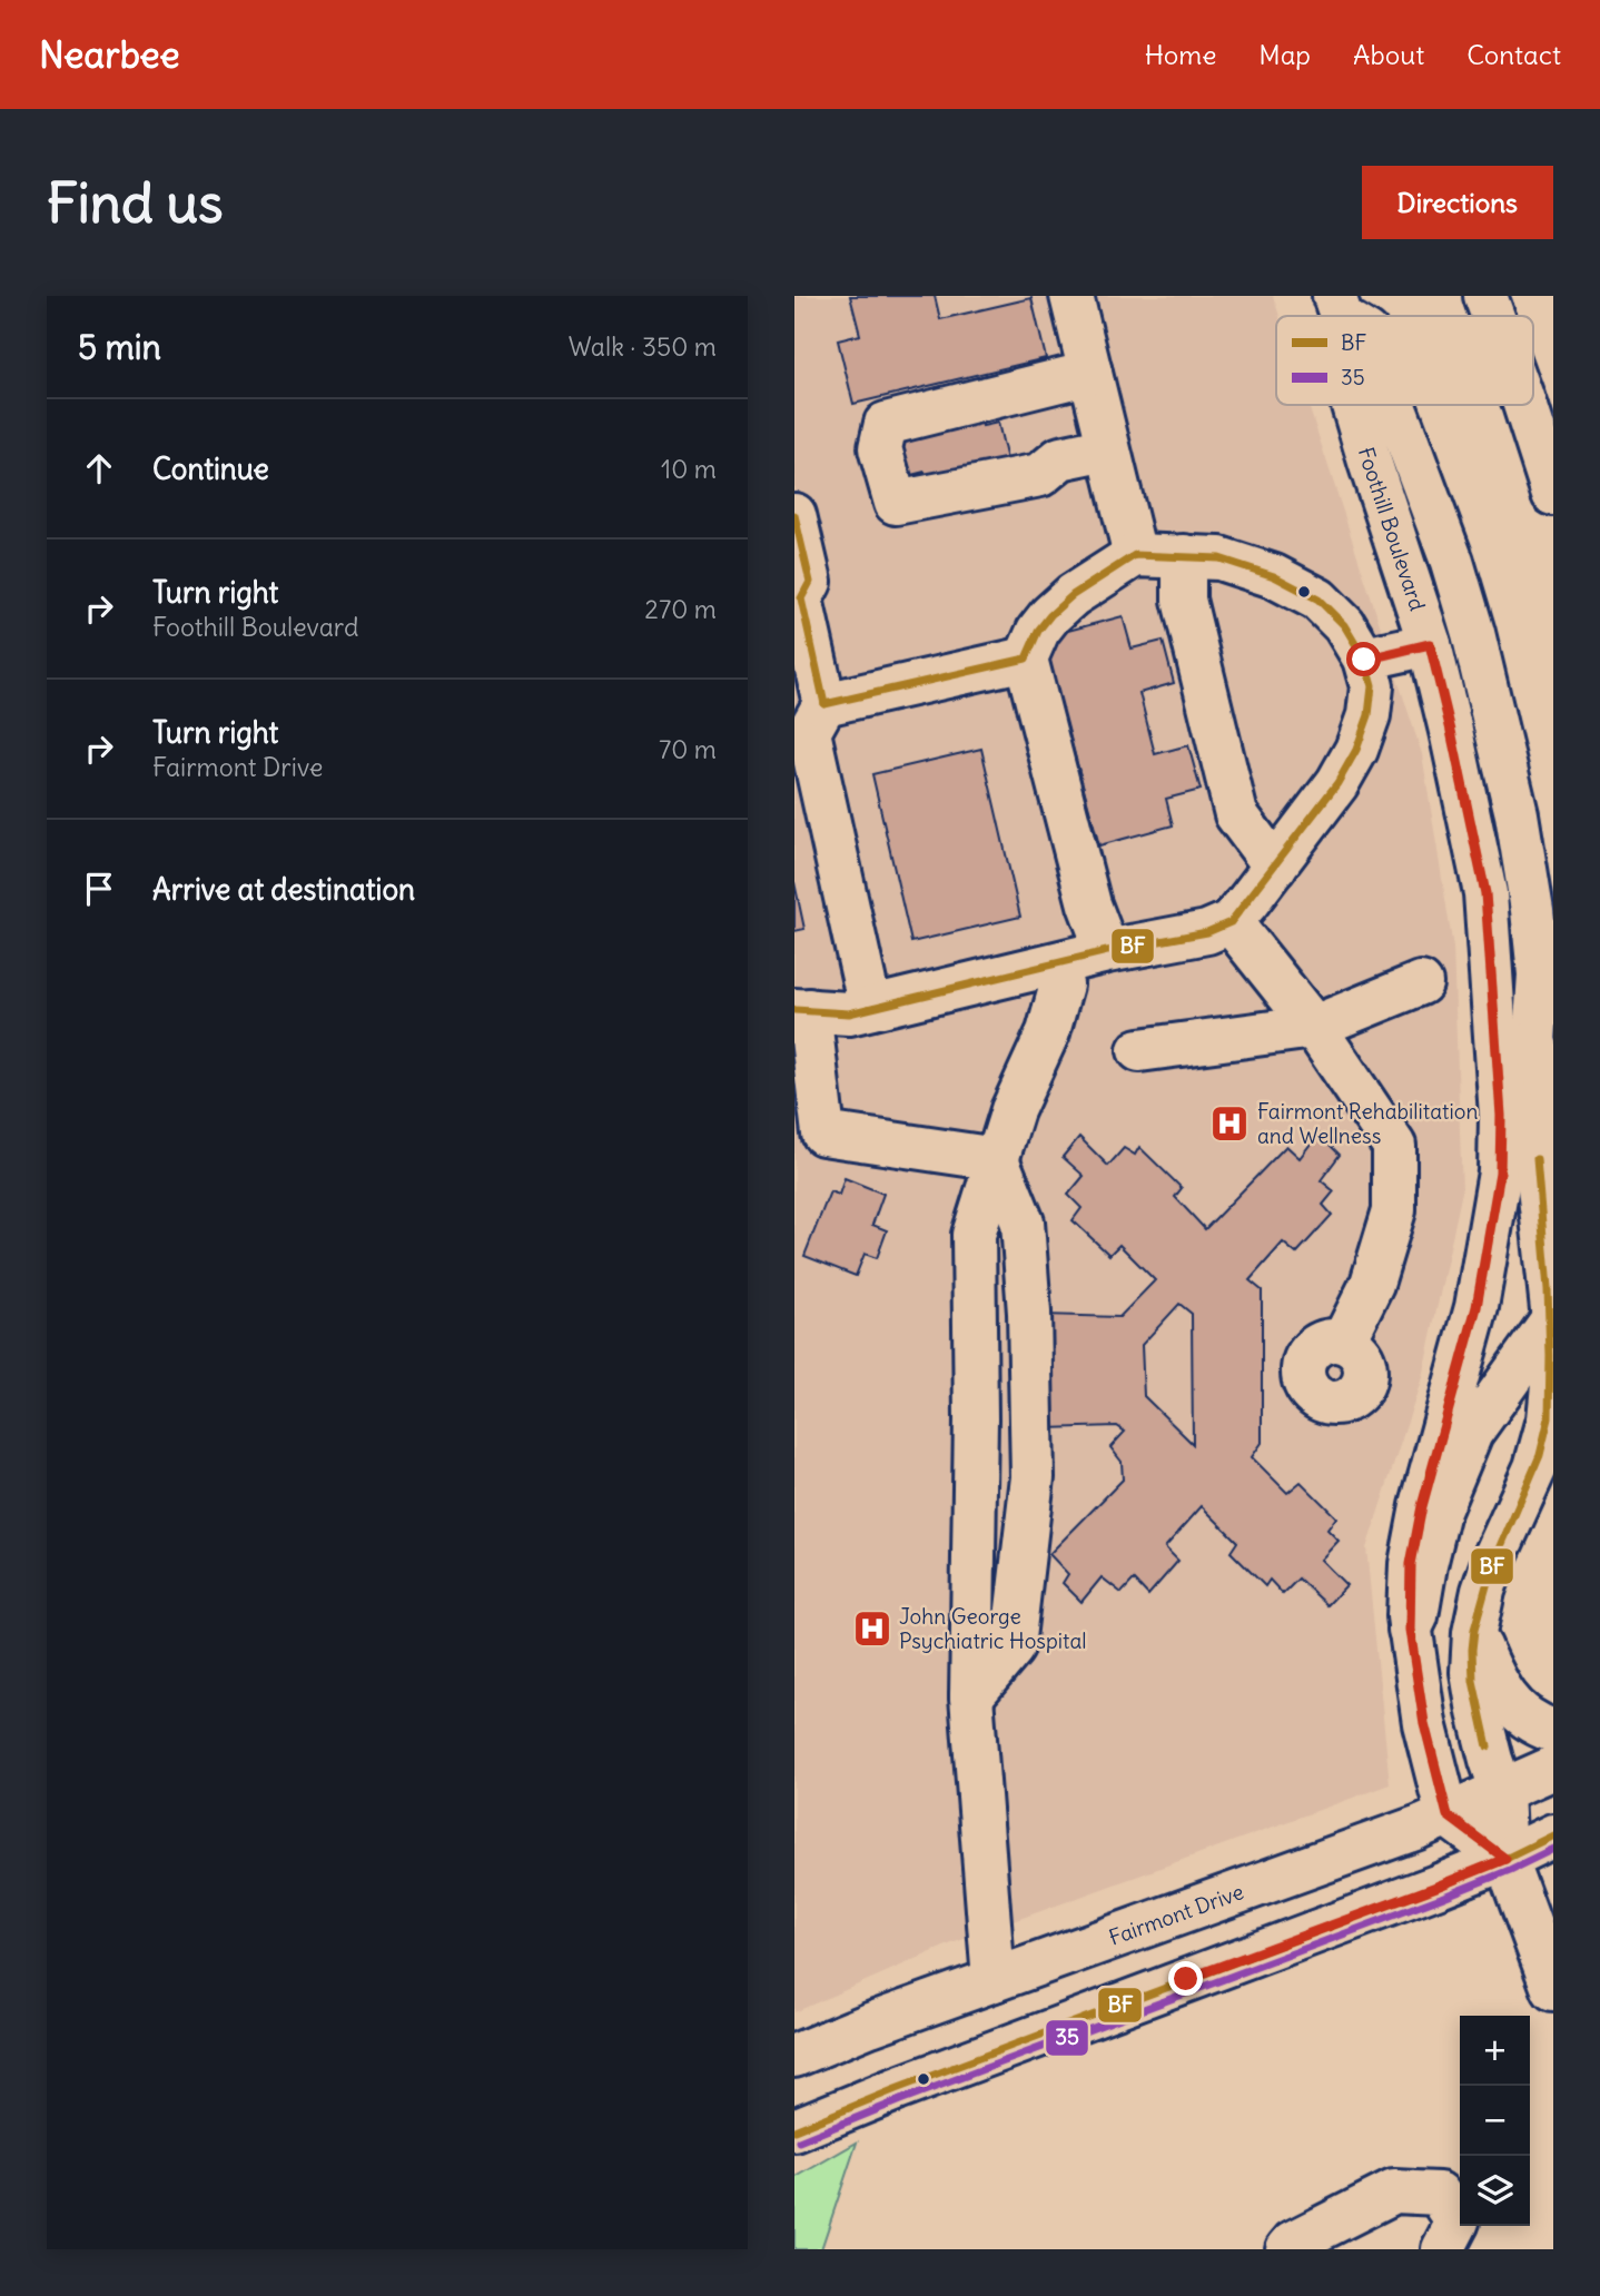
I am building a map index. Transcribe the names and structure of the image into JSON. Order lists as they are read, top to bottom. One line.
{"streets":{"main road":["Foothill Boulevard","Fairmont Drive"]},"crossings":[["Foothill Boulevard","Fairmont Drive"]],"places":{"hospital":["Fairmont Rehabilitation and Wellness","John George Psychiatric Hospital"]},"lines":["transit line BF","transit line 35"],"legend":["BF","35"],"page":{"header":"Nearbee","nav":["Home","Map","About","Contact"],"buttons":"Directions","title":"Find us","heading":["5 min","Walk · 350 m"],"list":[["Continue","10 m"],["Turn right","Foothill Boulevard","270 m"],["Turn right","Fairmont Drive","70 m"],"Arrive at destination"],"map_buttons":["+","−"]}}
